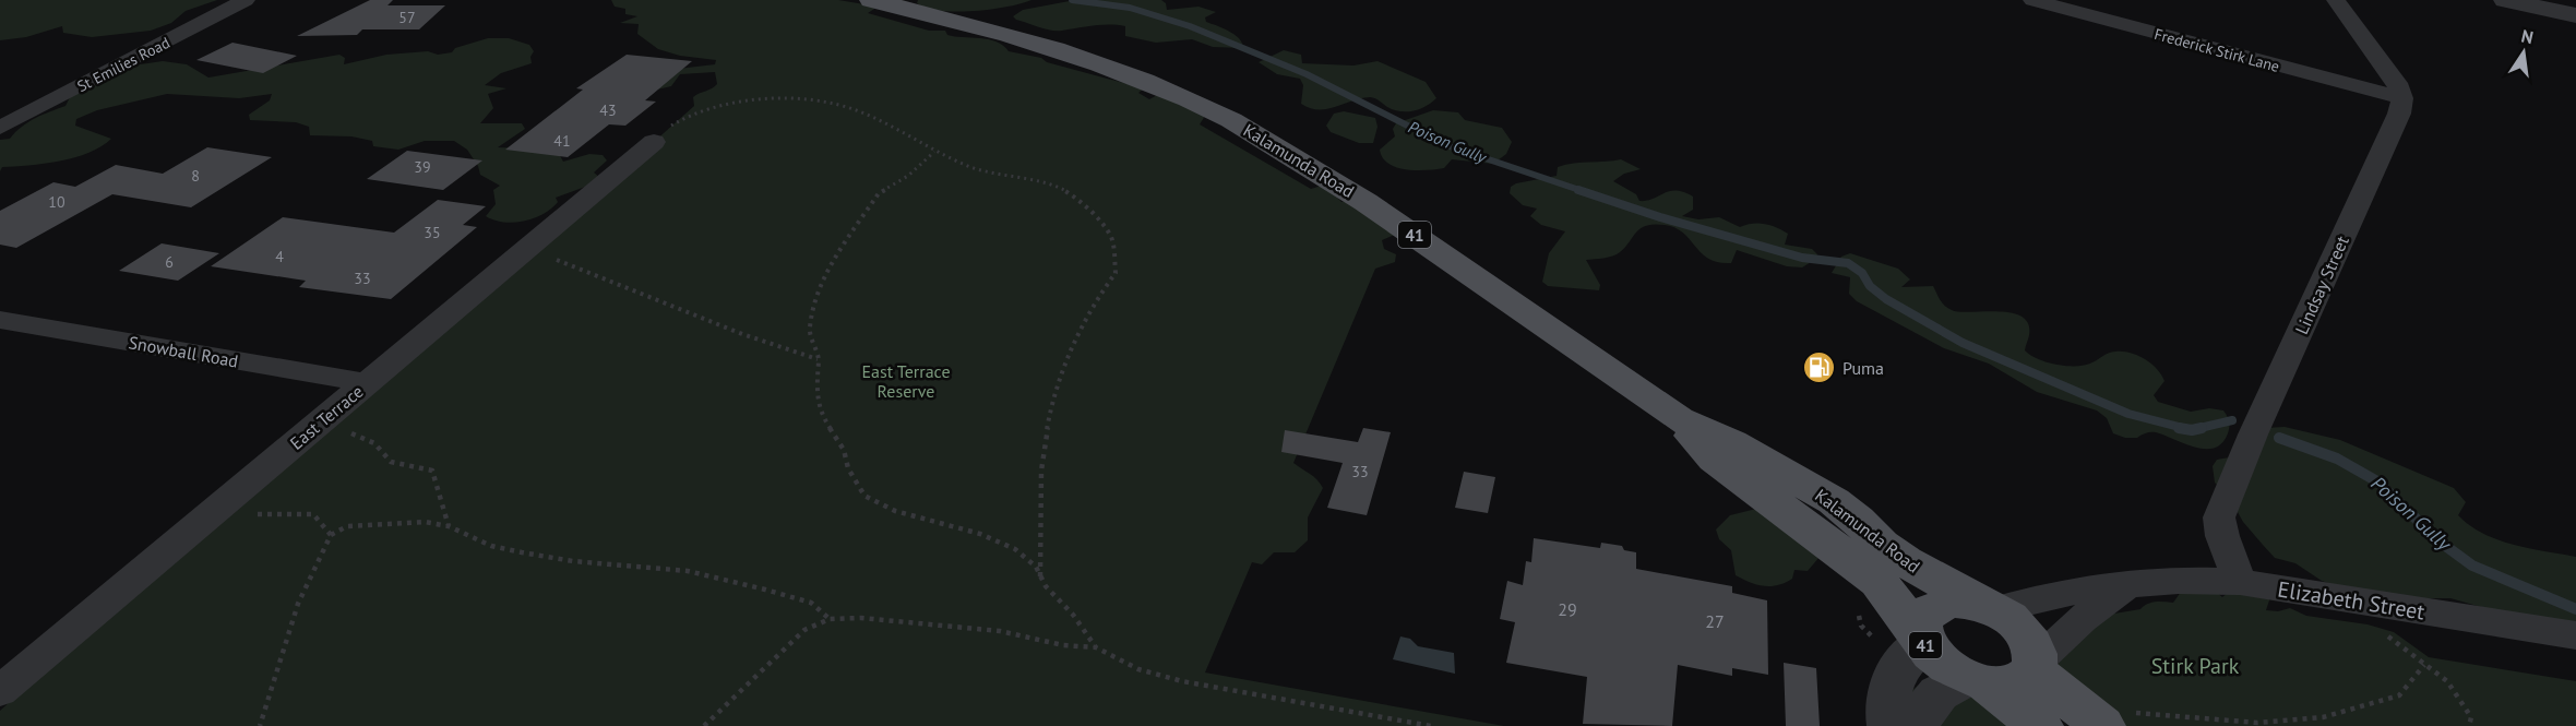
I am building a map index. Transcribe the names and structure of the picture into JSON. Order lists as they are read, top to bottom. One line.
{"streets":{"main road":["Kalamunda Road","41"],"street":["Frederick Stirk Lane","St Emilies Road","Lindsay Street","Snowball Road","East Terrace","Elizabeth Street"]},"crossings":[["Frederick Stirk Lane","Lindsay Street"],["Kalamunda Road","41"],["Kalamunda Road","Elizabeth Street"],["41","Elizabeth Street"],["Lindsay Street","Elizabeth Street"],["Snowball Road","East Terrace"]],"water":["Poison Gully"],"parks":["East Terrace Reserve","Stirk Park"],"places":{"fuel station":["Puma"]},"house_numbers":["57","43","41","39","8","10","35","4","6","33","33","29","27"],"north":"top"}
